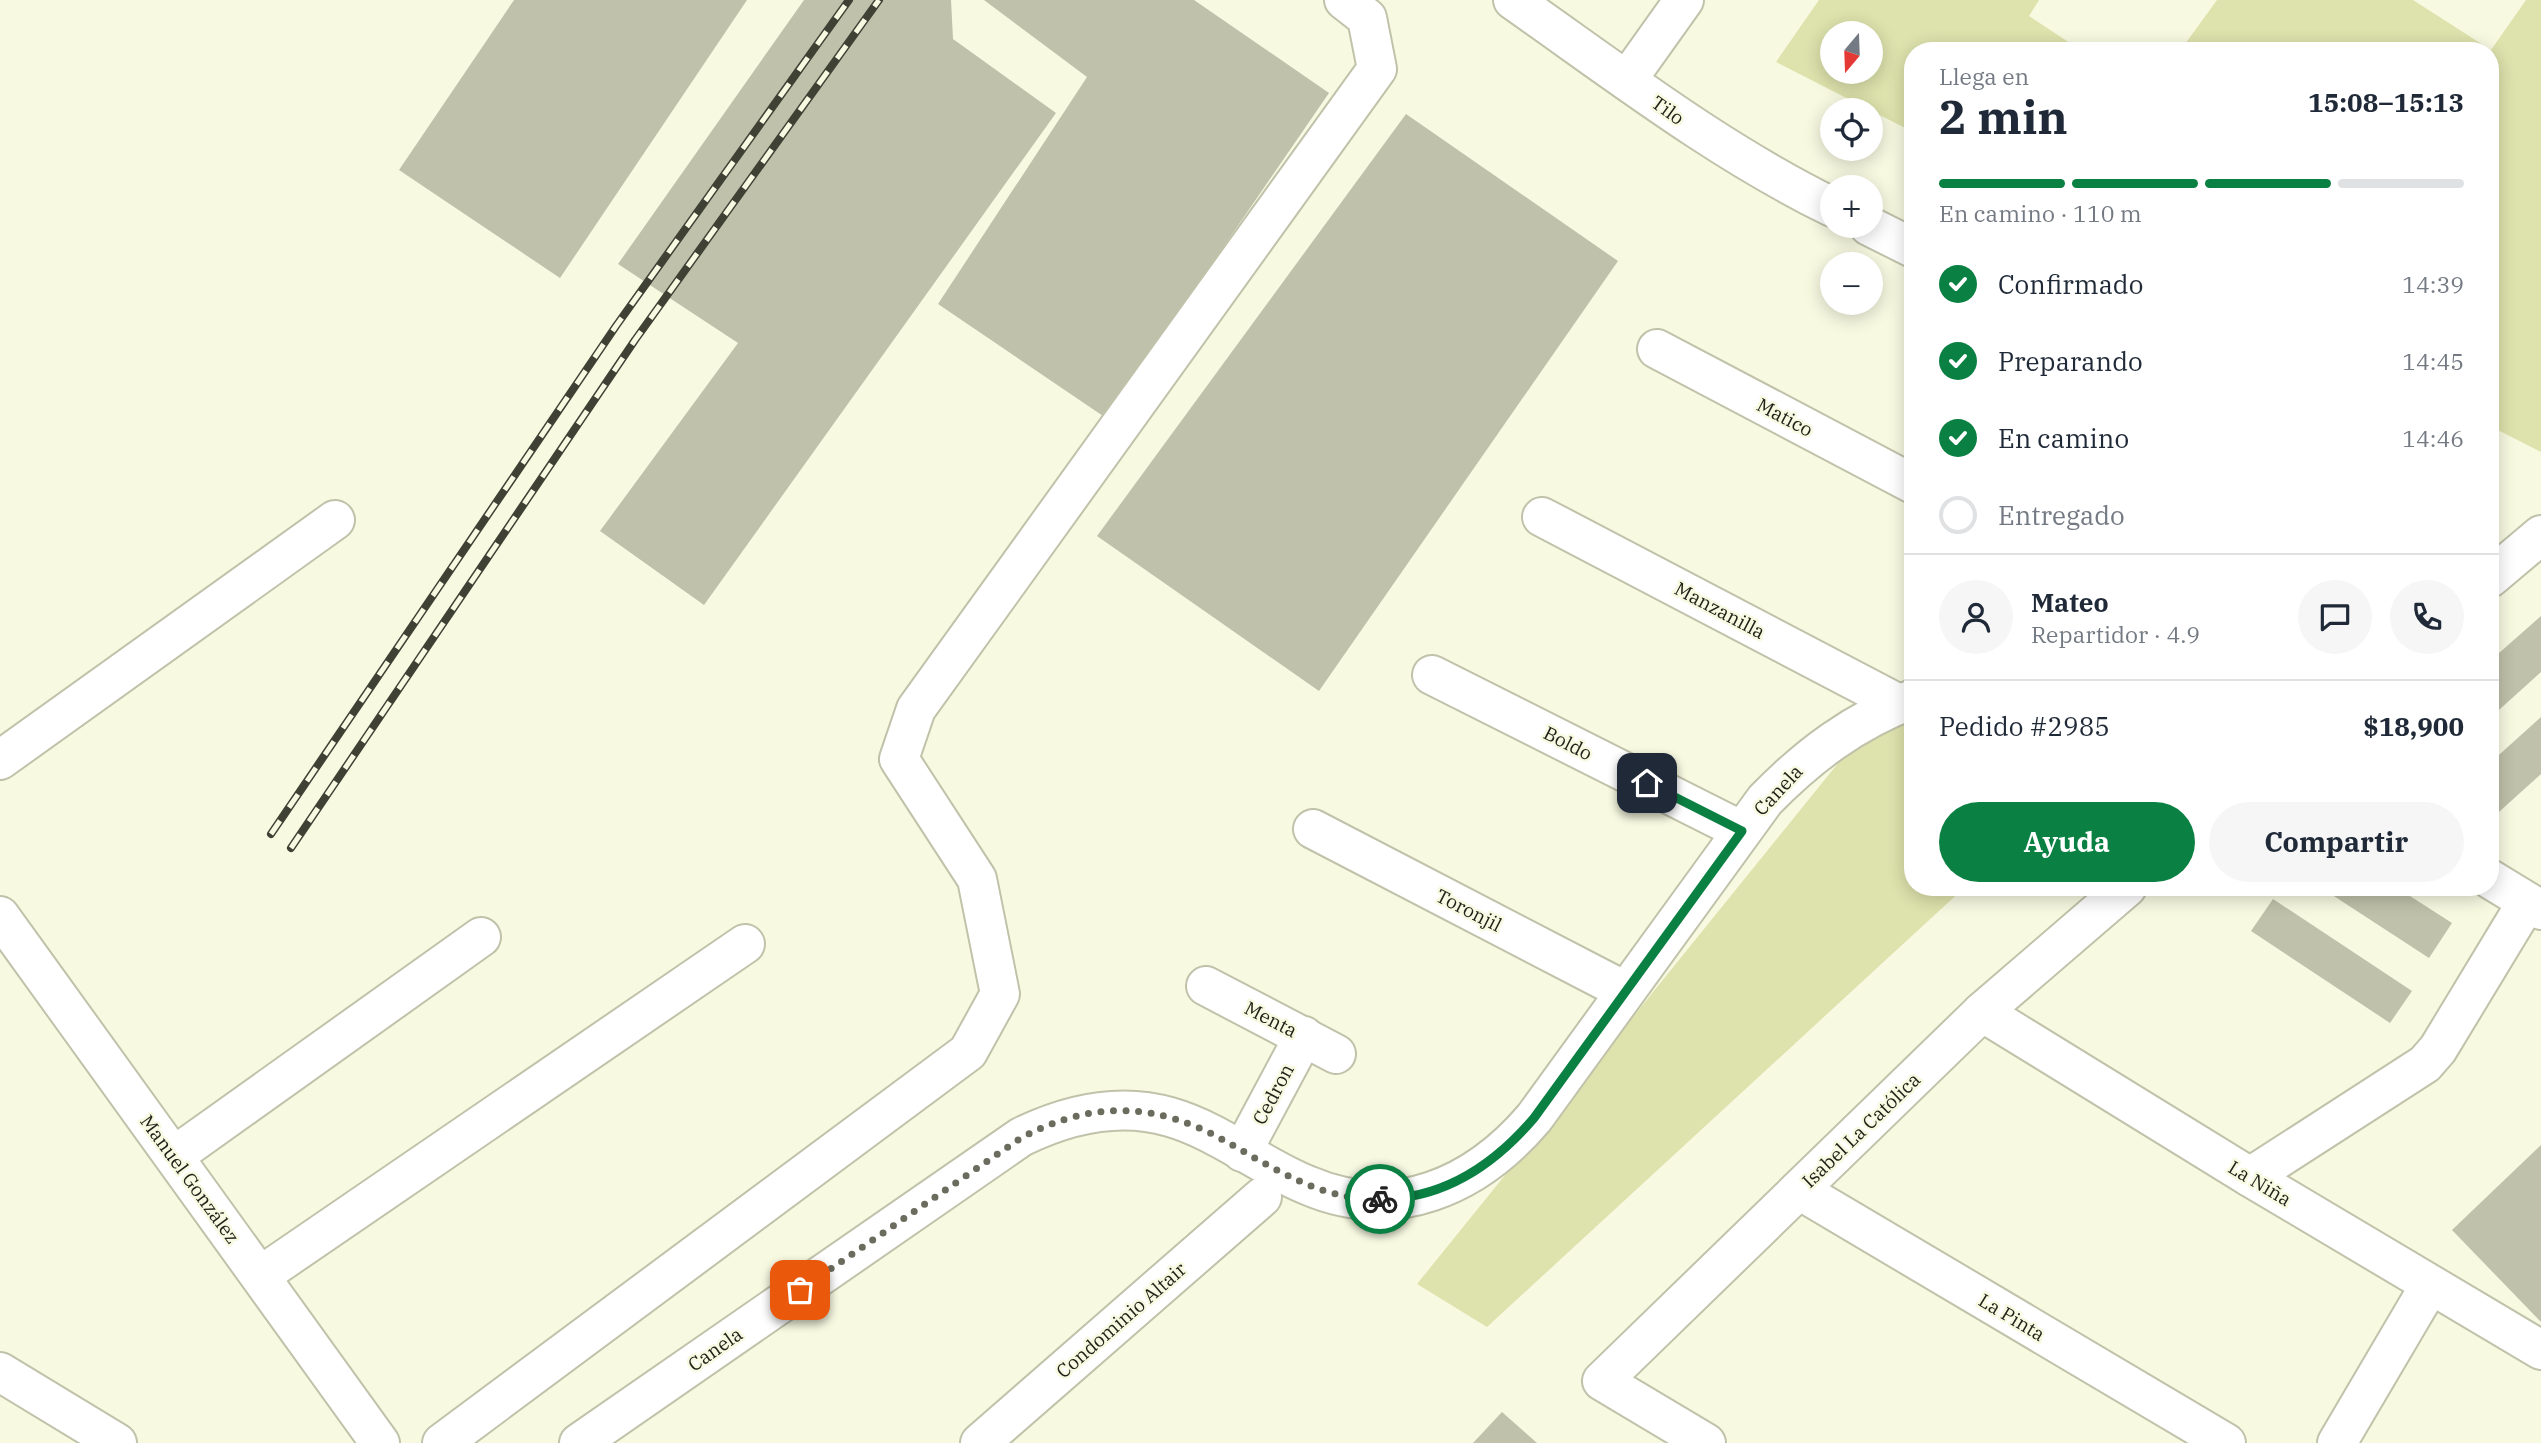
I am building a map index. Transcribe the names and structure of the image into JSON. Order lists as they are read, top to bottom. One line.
{"streets":{"street":["Tilo","Matico","Manzanilla","Boldo","Canela","Toronjil","Menta","Cedron","Isabel La Católica","Manuel González","La Niña","La Pinta","Condominio Altair"]},"crossings":[["Boldo","Canela"],["Canela","Toronjil"],["Canela","Cedron"],["Menta","Cedron"],["Isabel La Católica","La Niña"],["Isabel La Católica","La Pinta"]],"north":"bottom","page":{"map_buttons":["+","−"],"heading":["2 min","Llega en","15:08–15:13"],"panel":["Mateo","Repartidor · 4.9","Pedido #2985","$18,900"],"bar":"En camino · 110 m","list":[["Confirmado","14:39"],["Preparando","14:45"],["En camino","14:46"],"Entregado"],"buttons":["Ayuda","Compartir"]}}
